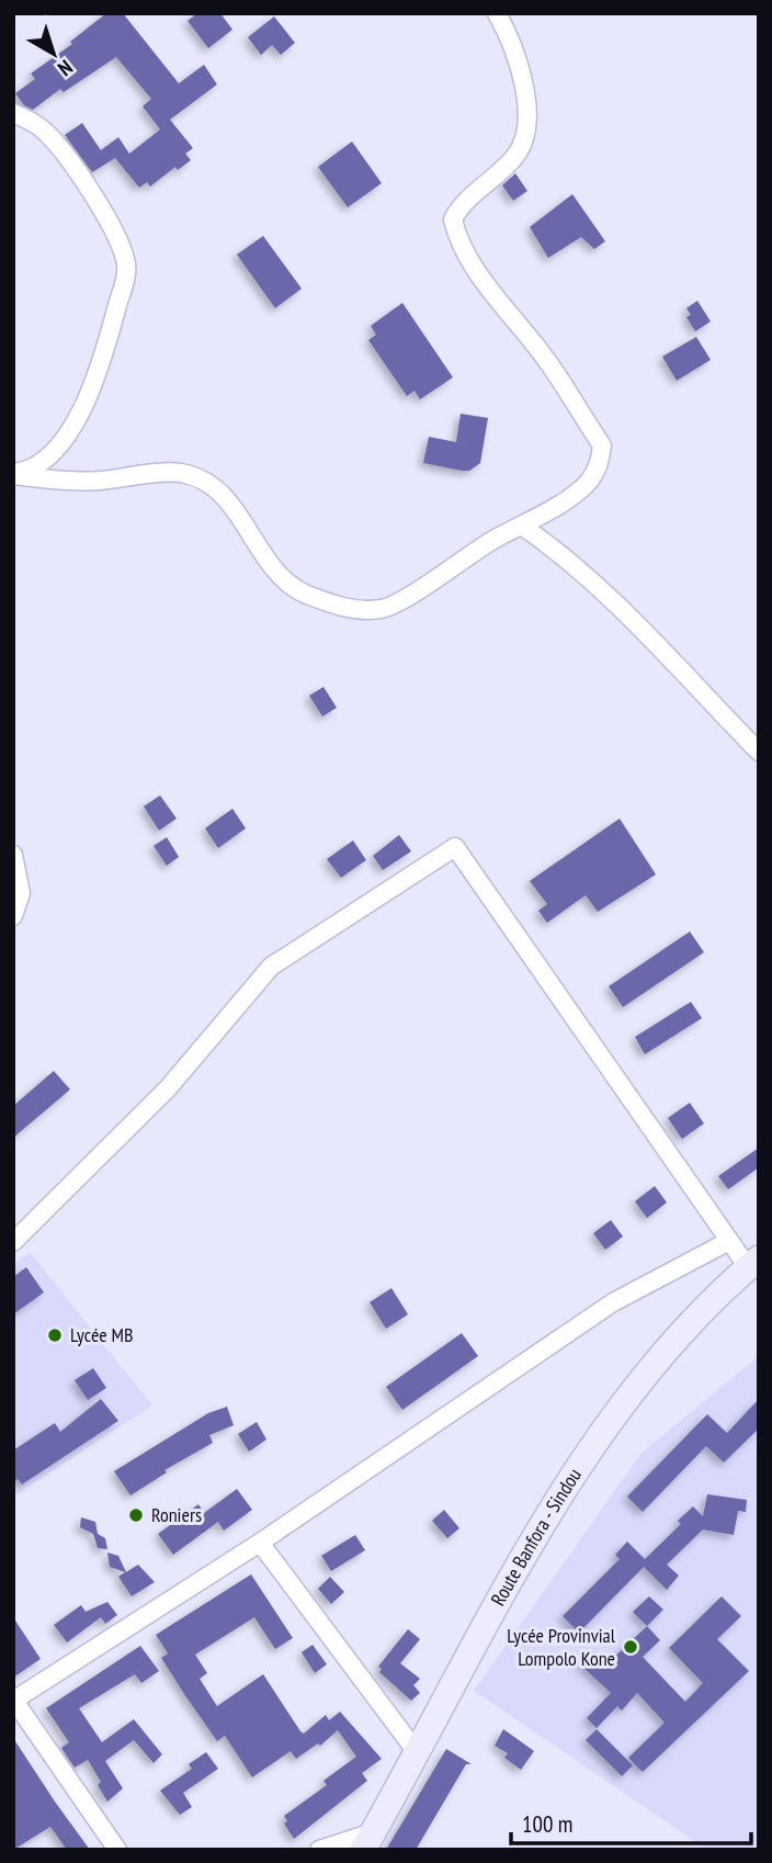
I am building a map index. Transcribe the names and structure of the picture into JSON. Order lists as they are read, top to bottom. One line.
{"streets":{"main road":["Route Banfora - Sindou"]},"places":["Lycée MB","Roniers","Lycée Provinvial Lompolo Kone"],"scale_bar":"100 m","north":"bottom right"}
